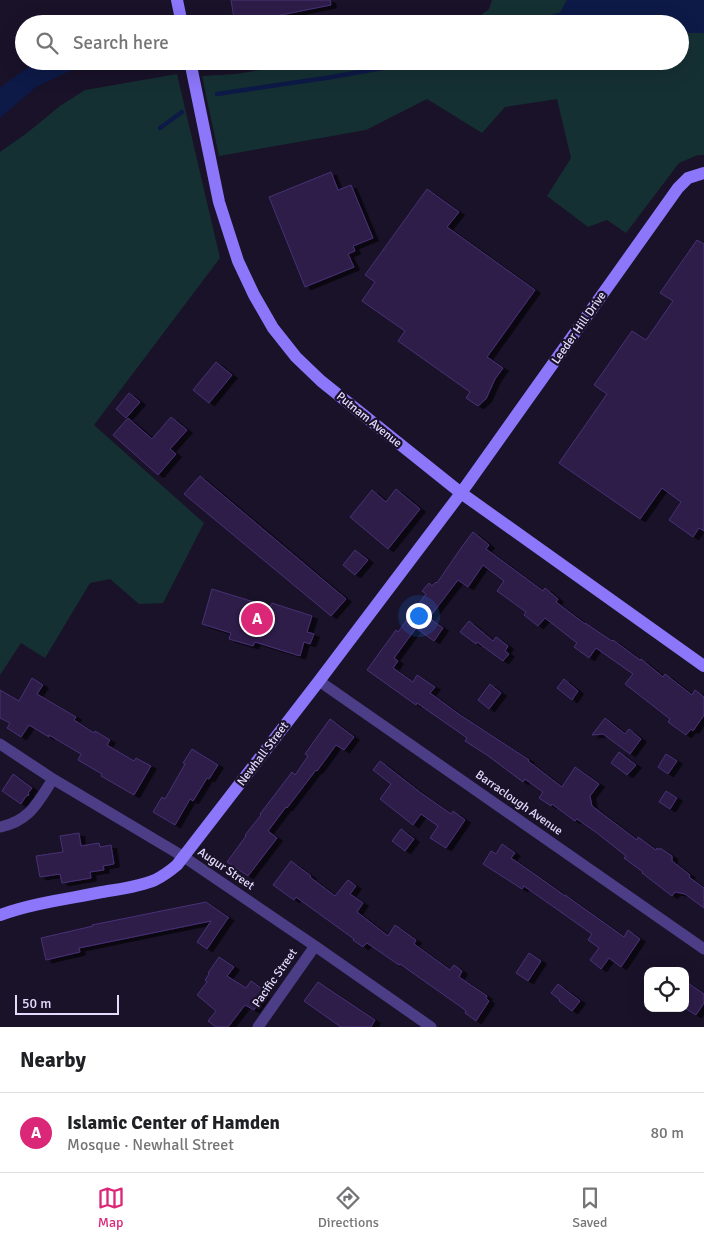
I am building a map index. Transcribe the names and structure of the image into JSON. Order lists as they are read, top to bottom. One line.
{"streets":{"street":["Leeder Hill Drive","Putnam Avenue","Newhall Street","Barraclough Avenue","Augur Street","Pacific Street"]},"crossings":[["Leeder Hill Drive","Putnam Avenue"],["Leeder Hill Drive","Newhall Street"],["Putnam Avenue","Newhall Street"],["Newhall Street","Barraclough Avenue"],["Newhall Street","Augur Street"],["Augur Street","Pacific Street"]],"scale_bar":"50 m","page":{"search":"Search here","pins":"A","scale":"50 m","heading":"Nearby","list":[{"mark":"A","name":"Islamic Center of Hamden","note":"Mosque · Newhall Street","value":"80 m"}],"nav":["Map","Directions","Saved"]}}
